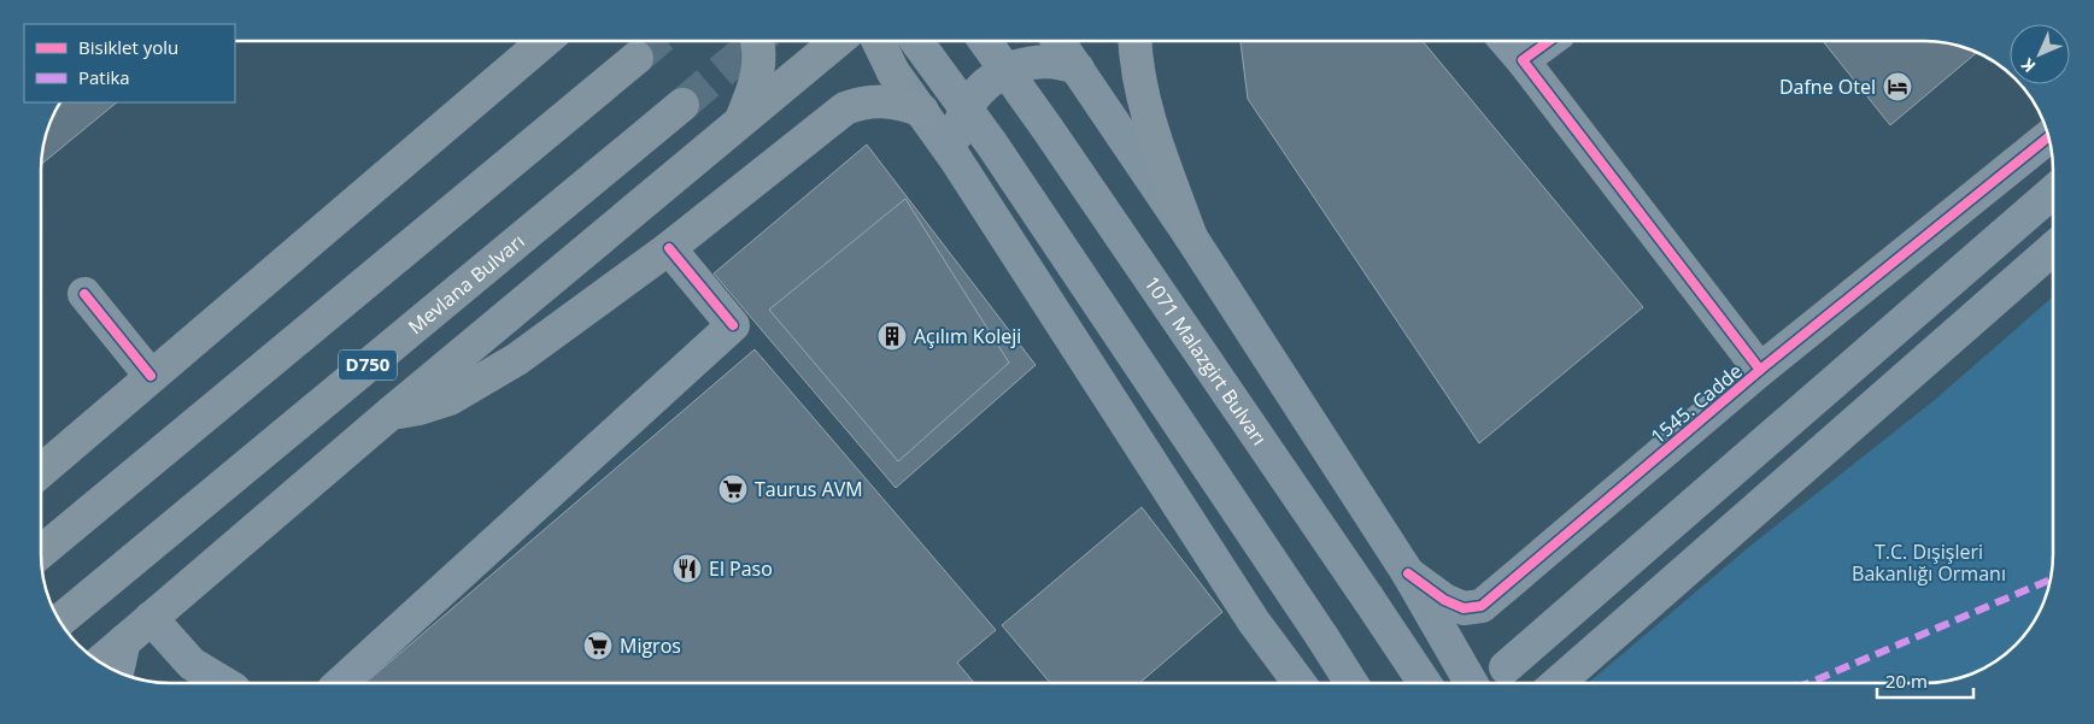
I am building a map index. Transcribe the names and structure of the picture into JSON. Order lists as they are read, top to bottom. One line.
{"streets":{"highway":["Mevlana Bulvarı","D750"],"main road":["1071 Malazgirt Bulvarı"],"street":["1545. Cadde"]},"parks":["T.C. Dışişleri Bakanlığı Ormanı"],"places":{"hotel":["Dafne Otel"],"building":["Açılım Koleji"],"supermarket":["Taurus AVM","Migros"],"restaurant":["El Paso"]},"legend":["Bisiklet yolu","Patika"],"scale_bar":"20 m","north":"bottom left"}
